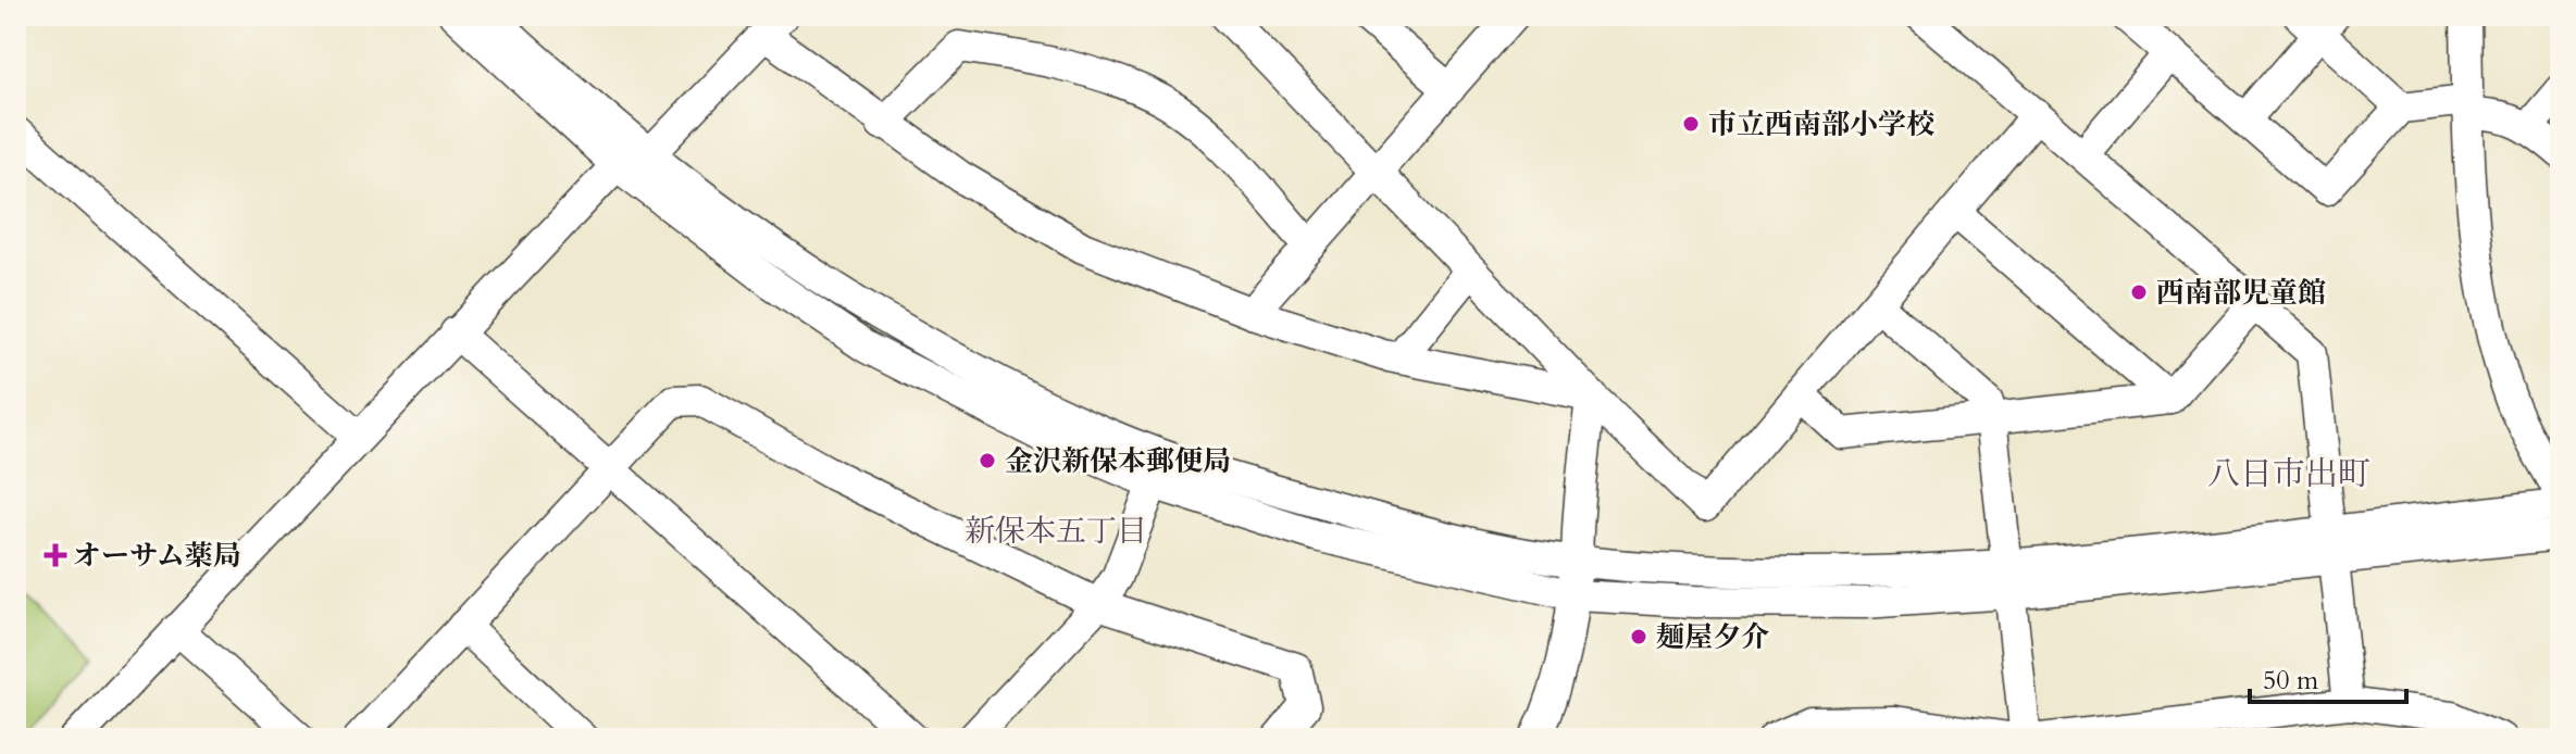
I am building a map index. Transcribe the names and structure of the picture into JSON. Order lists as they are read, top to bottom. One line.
{"districts":["八日市出町","新保本五丁目"],"places":{"other":["市立西南部小学校","西南部児童館","金沢新保本郵便局","麺屋夕介"],"health":["オーサム薬局"]},"scale_bar":"50 m"}
